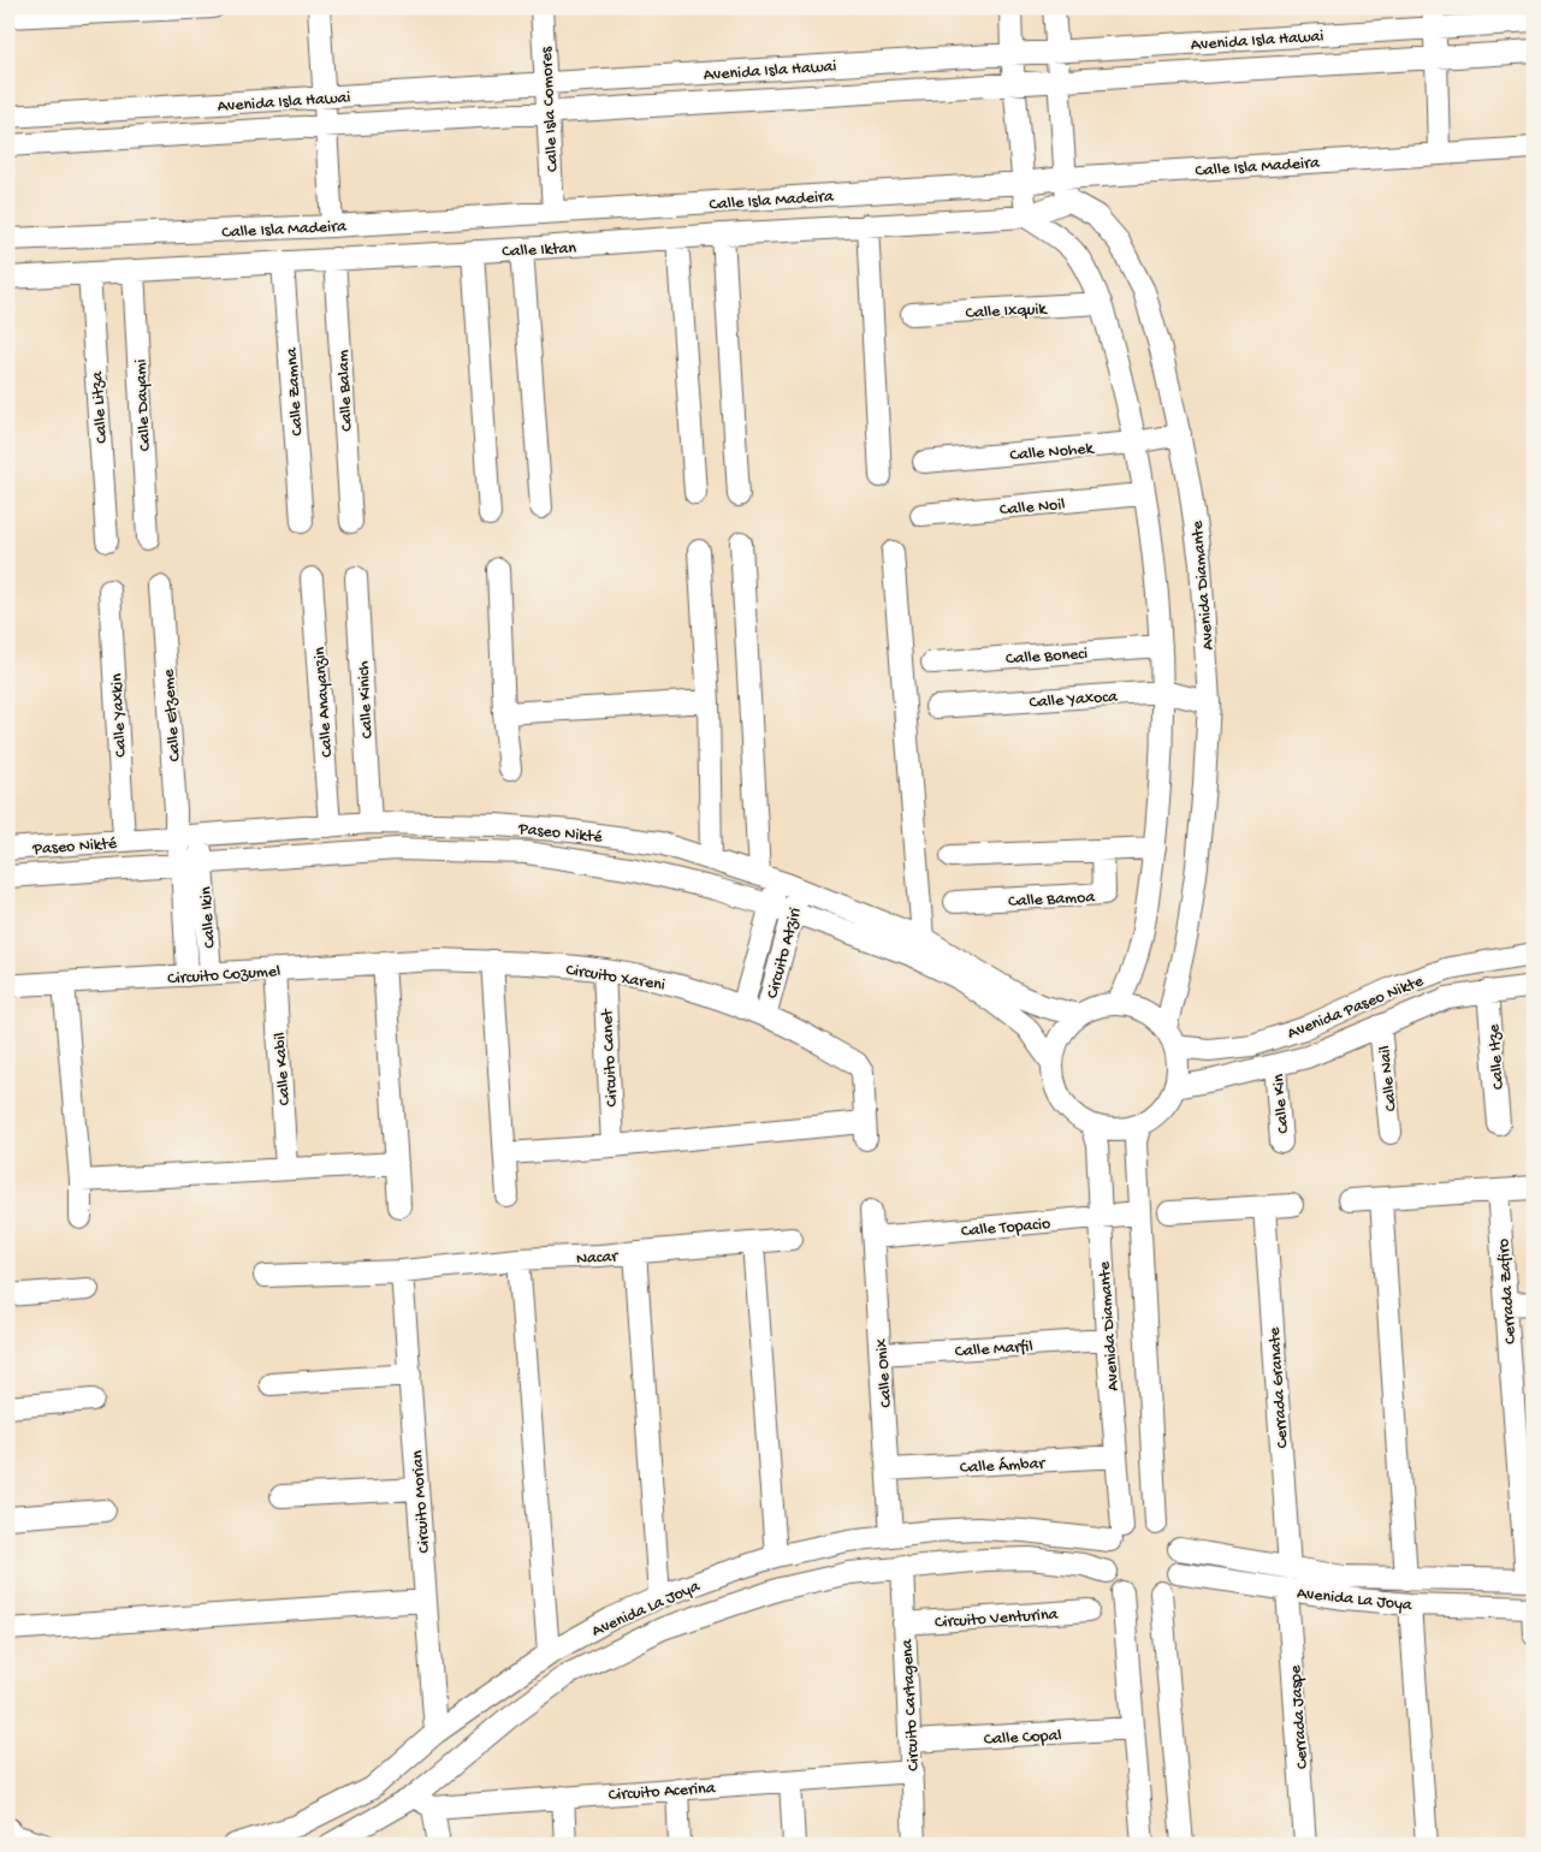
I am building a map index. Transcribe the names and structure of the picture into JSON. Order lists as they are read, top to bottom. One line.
{"streets":{"street":["Avenida Isla Hawai","Calle Isla Comores","Calle Isla Madeira","Calle Iktan","Calle Ixquik","Calle Balam","Calle Zamna","Calle Dayami","Calle Litza","Calle Nohek","Calle Noil","Avenida Diamante","Calle Boneci","Calle Yaxoca","Calle Kinich","Calle Anayanzin","Calle Yaxkin","Calle Etzeme","Paseo Nikté","Calle Bamoa","Calle Ikin","Circuito Atziri","Circuito Cozumel","Circuito Xareni","Avenida Paseo Nikte","Calle Itze","Circuito Canet","Calle Kabil","Calle Nail","Calle Kin","Calle Topacio","Nacar","Cerrada Zafiro","Calle Marfil","Calle Onix","Cerrada Granate","Calle Ámbar","Circuito Morian","Avenida La Joya","Circuito Venturina","Circuito Cartagena","Cerrada Jaspe","Calle Copal","Circuito Acerina"]},"crossings":[["Avenida Isla Hawai","Calle Isla Comores"],["Calle Isla Comores","Calle Isla Madeira"],["Calle Iktan","Calle Balam"],["Calle Iktan","Calle Zamna"],["Calle Iktan","Calle Dayami"],["Calle Iktan","Calle Litza"],["Calle Iktan","Avenida Diamante"],["Calle Nohek","Avenida Diamante"],["Avenida Diamante","Calle Yaxoca"],["Avenida Diamante","Paseo Nikté"],["Avenida Diamante","Avenida Paseo Nikte"],["Avenida Diamante","Calle Topacio"],["Avenida Diamante","Calle Marfil"],["Avenida Diamante","Calle Ámbar"],["Avenida Diamante","Avenida La Joya"],["Calle Kinich","Paseo Nikté"],["Calle Anayanzin","Paseo Nikté"],["Calle Yaxkin","Paseo Nikté"],["Paseo Nikté","Calle Ikin"],["Paseo Nikté","Circuito Atziri"],["Paseo Nikté","Avenida Paseo Nikte"],["Calle Ikin","Circuito Cozumel"],["Circuito Atziri","Circuito Xareni"],["Circuito Cozumel","Circuito Xareni"],["Circuito Cozumel","Calle Kabil"],["Circuito Xareni","Circuito Canet"],["Avenida Paseo Nikte","Calle Itze"],["Avenida Paseo Nikte","Calle Nail"],["Avenida Paseo Nikte","Calle Kin"],["Calle Topacio","Calle Onix"],["Nacar","Circuito Morian"],["Cerrada Zafiro","Avenida La Joya"],["Calle Marfil","Calle Onix"],["Calle Onix","Calle Ámbar"],["Calle Onix","Avenida La Joya"],["Cerrada Granate","Avenida La Joya"],["Circuito Morian","Avenida La Joya"],["Avenida La Joya","Circuito Cartagena"],["Avenida La Joya","Cerrada Jaspe"],["Circuito Venturina","Circuito Cartagena"],["Circuito Cartagena","Calle Copal"],["Circuito Cartagena","Circuito Acerina"]]}
